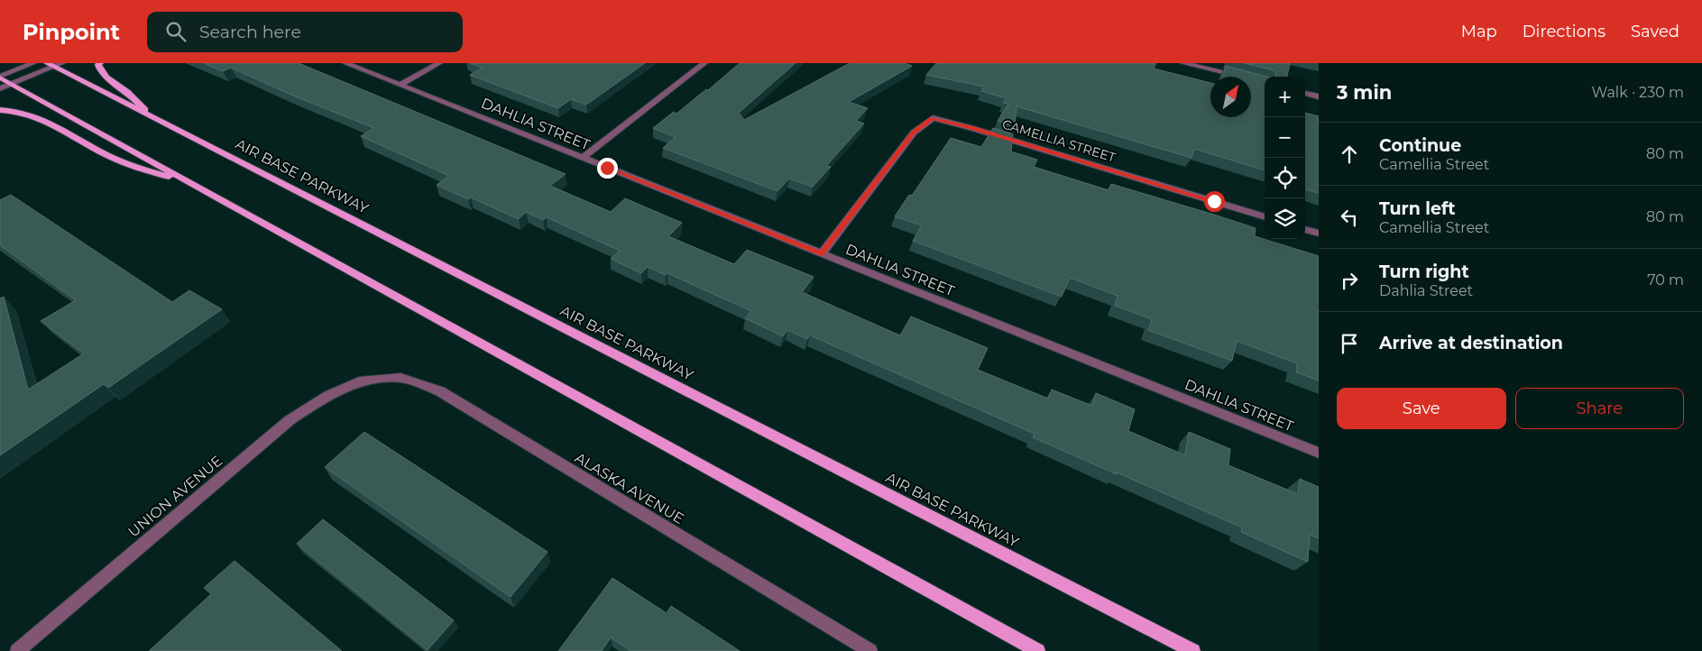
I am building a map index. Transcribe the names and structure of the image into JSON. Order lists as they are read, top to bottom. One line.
{"streets":{"main road":["AIR BASE PARKWAY"],"street":["DAHLIA STREET","CAMELLIA STREET","ALASKA AVENUE","UNION AVENUE"]},"crossings":[["DAHLIA STREET","CAMELLIA STREET"],["ALASKA AVENUE","UNION AVENUE"]],"north":"top right","page":{"header":"Pinpoint","search":"Search here","nav":["Map","Directions","Saved"],"heading":["3 min","Walk · 230 m"],"map_buttons":["+","−"],"list":[["Continue","Camellia Street","80 m"],["Turn left","Camellia Street","80 m"],["Turn right","Dahlia Street","70 m"],"Arrive at destination"],"buttons":["Save","Share"]}}
